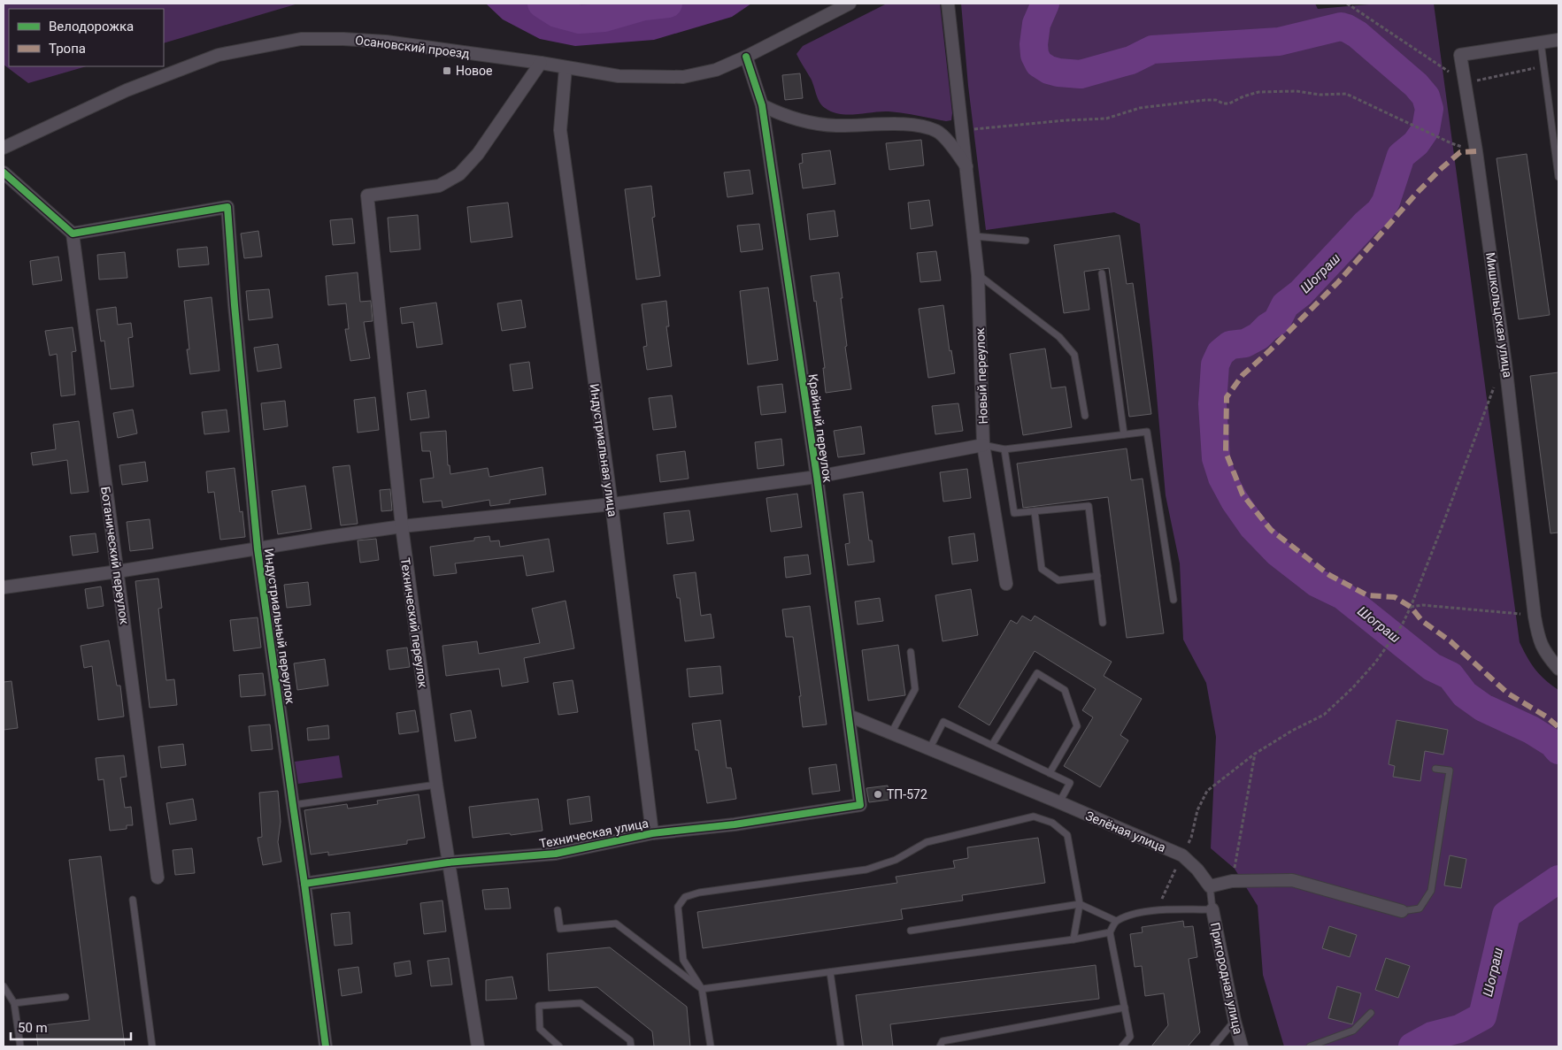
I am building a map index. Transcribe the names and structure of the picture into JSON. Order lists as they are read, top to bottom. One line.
{"streets":{"street":["Осановский проезд","Мишкольцская улица","Новый переулок","Крайный переулок","Индустриальная улица","Ботанический переулок","Технический переулок","Индустриальный переулок","Зелёная улица","Техническая улица","Пригородная улица"]},"crossings":[["Осановский проезд","Крайный переулок"],["Осановский проезд","Индустриальная улица"],["Осановский проезд","Технический переулок"],["Крайный переулок","Зелёная улица"],["Крайный переулок","Техническая улица"],["Индустриальная улица","Техническая улица"],["Ботанический переулок","Индустриальный переулок"],["Технический переулок","Техническая улица"],["Индустриальный переулок","Техническая улица"]],"water":["Шограш"],"places":{"transit":["Новое"],"other":["ТП-572"]},"legend":["Велодорожка","Тропа"],"scale_bar":"50 m"}
